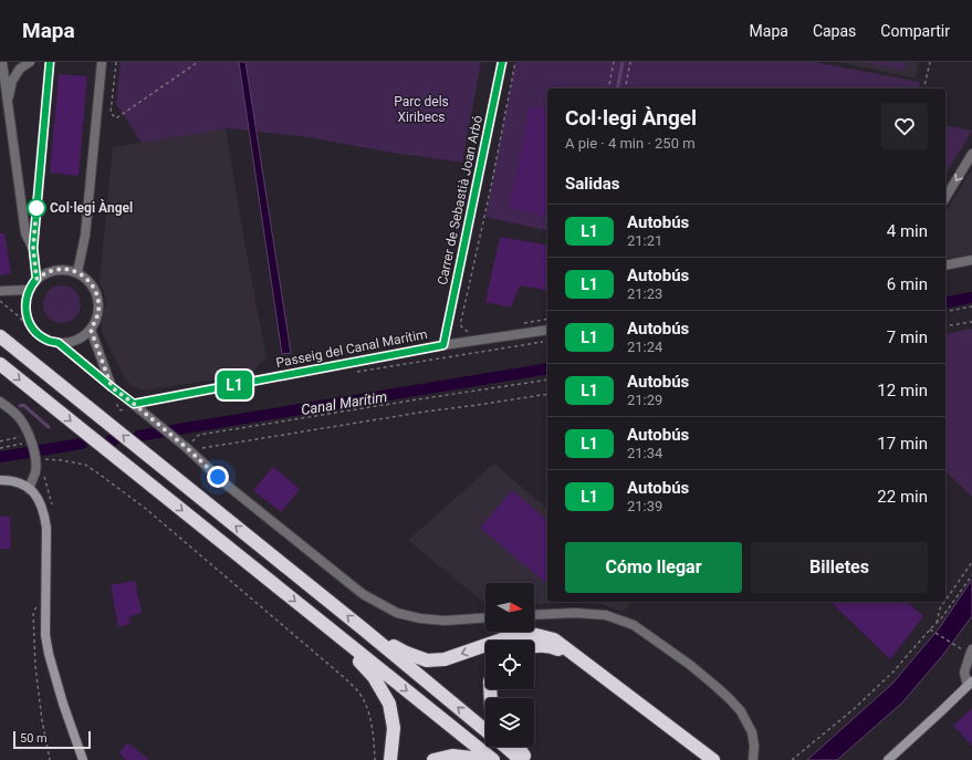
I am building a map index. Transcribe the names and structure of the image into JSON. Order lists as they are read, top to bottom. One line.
{"streets":{"street":["Carrer de Sebastià Joan Arbó","Passeig del Canal Marítim"]},"crossings":[["Carrer de Sebastià Joan Arbó","Passeig del Canal Marítim"]],"water":["Canal Marítim"],"parks":["Parc dels Xiribecs"],"places":["Col·legi Àngel"],"lines":["bus line L1"],"scale_bar":"50 m","north":"right","page":{"header":"Mapa","nav":["Mapa","Capas","Compartir"],"on_map":"L1","heading":[["Col·legi Àngel","A pie · 4 min · 250 m"],"Salidas"],"list":[{"mark":"L1","name":"Autobús","note":"21:21","value":"4 min"},{"mark":"L1","name":"Autobús","note":"21:23","value":"6 min"},{"mark":"L1","name":"Autobús","note":"21:24","value":"7 min"},{"mark":"L1","name":"Autobús","note":"21:29","value":"12 min"},{"mark":"L1","name":"Autobús","note":"21:34","value":"17 min"},{"mark":"L1","name":"Autobús","note":"21:39","value":"22 min"}],"buttons":["Cómo llegar","Billetes"],"scale":"50 m"}}
